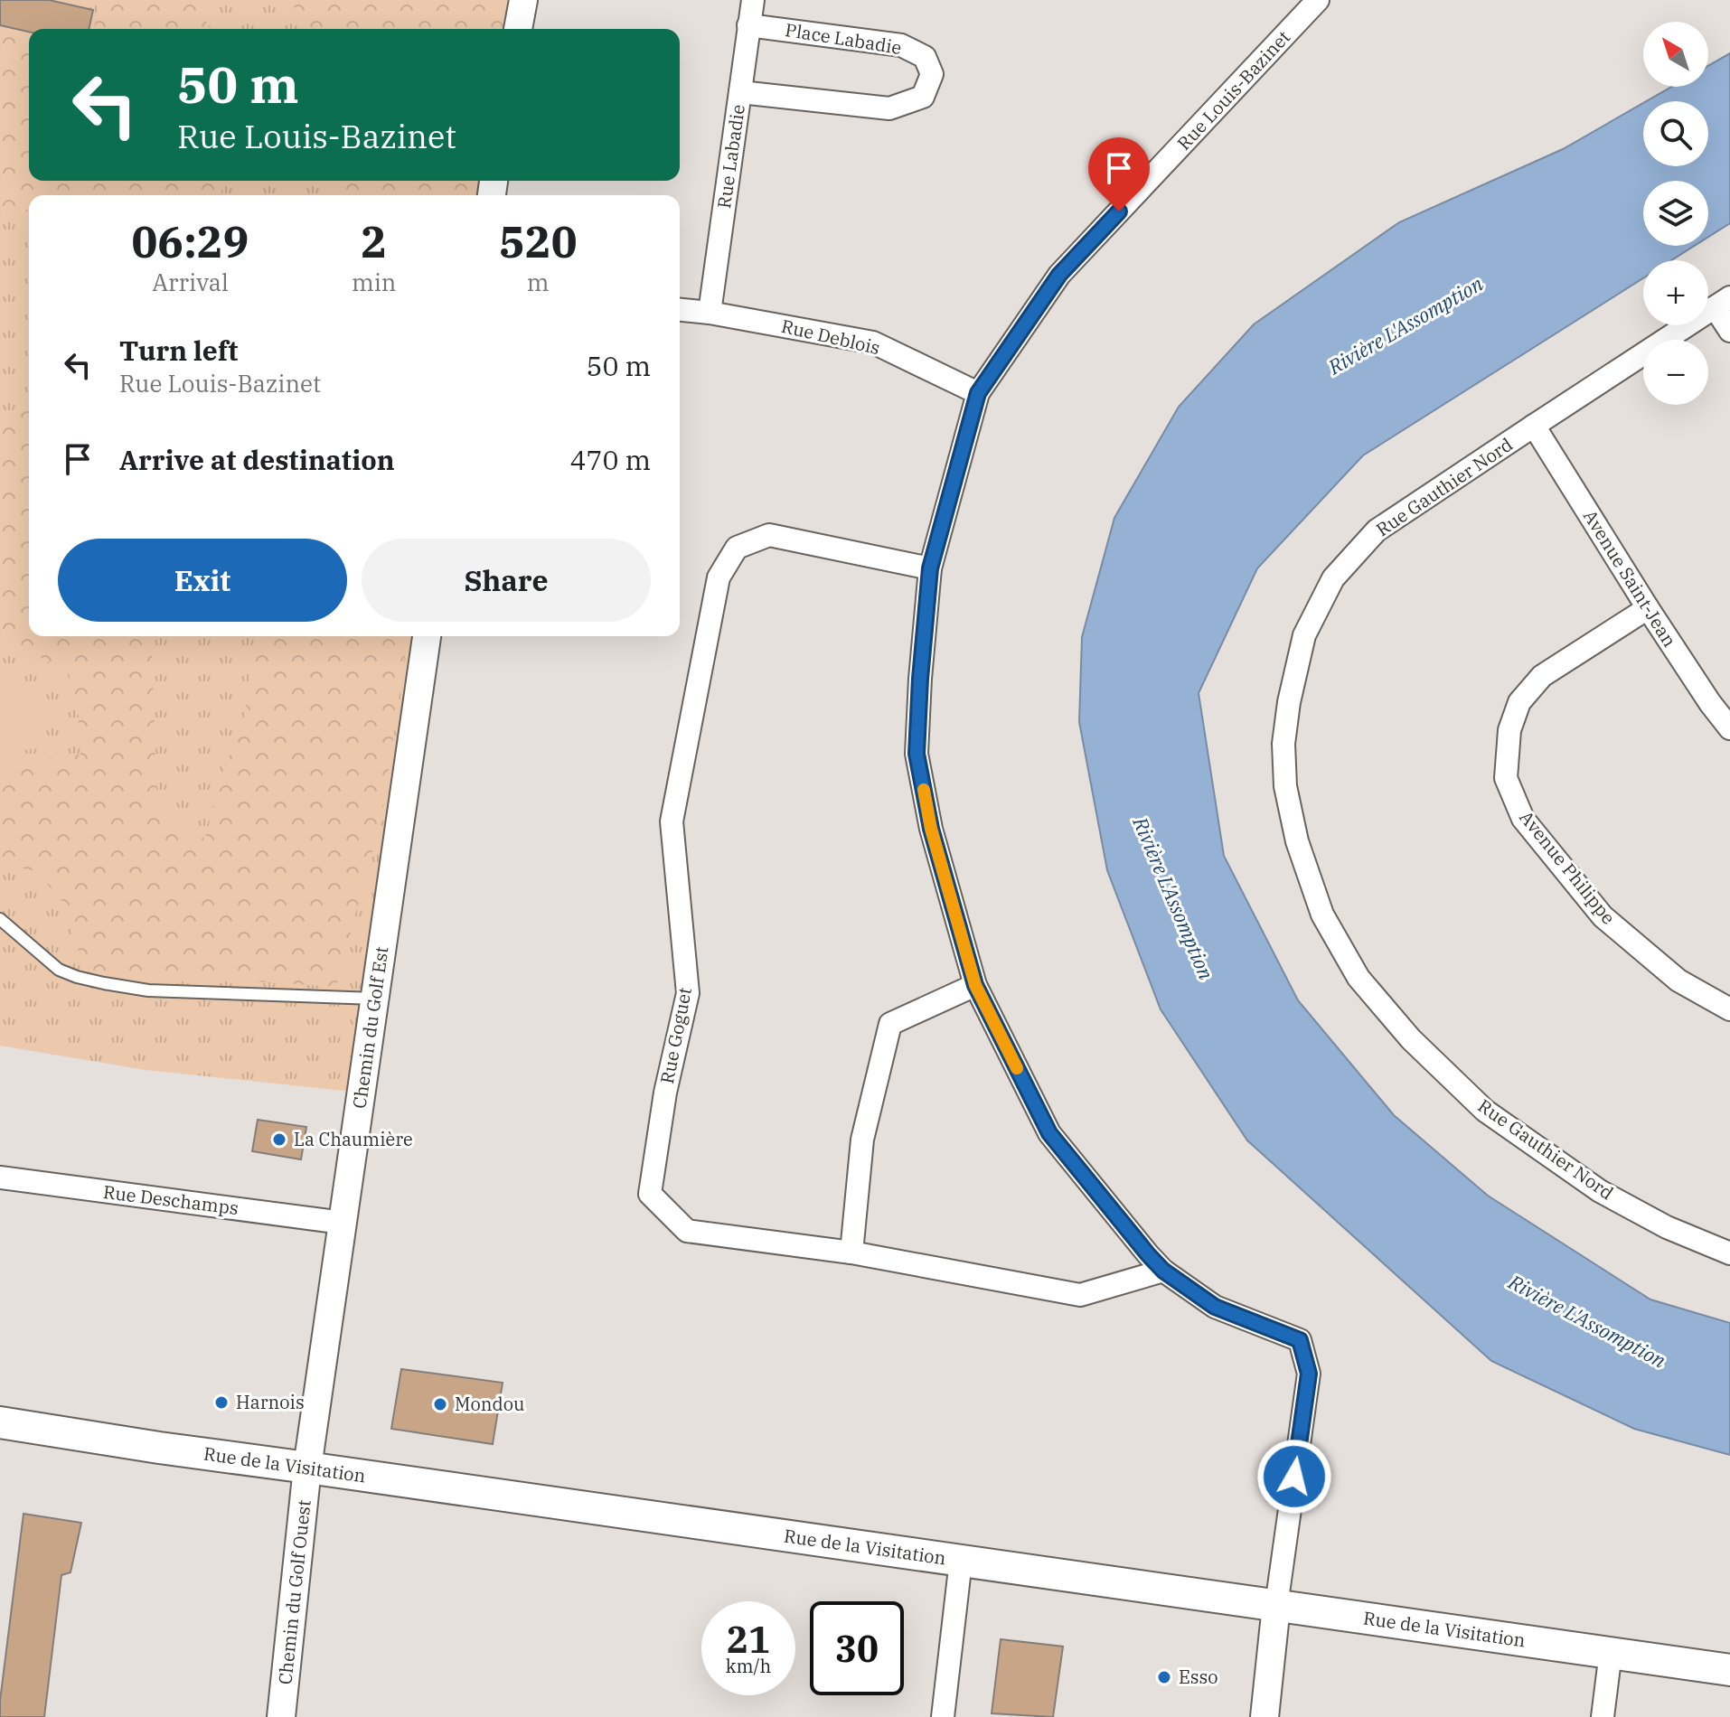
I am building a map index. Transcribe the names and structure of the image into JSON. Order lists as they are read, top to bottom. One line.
{"streets":{"main road":["Rue de la Visitation"],"street":["Place Labadie","Rue Louis-Bazinet","Rue Labadie","Rue Deblois","Rue Gauthier Nord","Avenue Saint-Jean","Avenue Philippe","Chemin du Golf Est","Rue Goguet","Rue Deschamps","Chemin du Golf Ouest"]},"crossings":[["Place Labadie","Rue Labadie"],["Rue Louis-Bazinet","Rue Deblois"],["Rue Louis-Bazinet","Rue Goguet"],["Rue Louis-Bazinet","Rue de la Visitation"],["Rue Labadie","Rue Deblois"],["Rue Gauthier Nord","Avenue Saint-Jean"],["Avenue Saint-Jean","Avenue Philippe"],["Chemin du Golf Est","Rue Deschamps"],["Chemin du Golf Est","Rue de la Visitation"],["Chemin du Golf Est","Chemin du Golf Ouest"],["Rue de la Visitation","Chemin du Golf Ouest"]],"water":["Rivière L'Assomption"],"places":["La Chaumière","Harnois","Mondou","Esso"],"north":"top left","page":{"map_buttons":["+","−"],"turn":["50 m","Rue Louis-Bazinet"],"eta":["06:29","Arrival","2","min","520","m"],"list":[{"name":"Turn left","note":"Rue Louis-Bazinet","value":"50 m"},{"name":"Arrive at destination","value":"470 m"}],"buttons":["Exit","Share"],"speed":"21 km/h","limit":"30"}}
